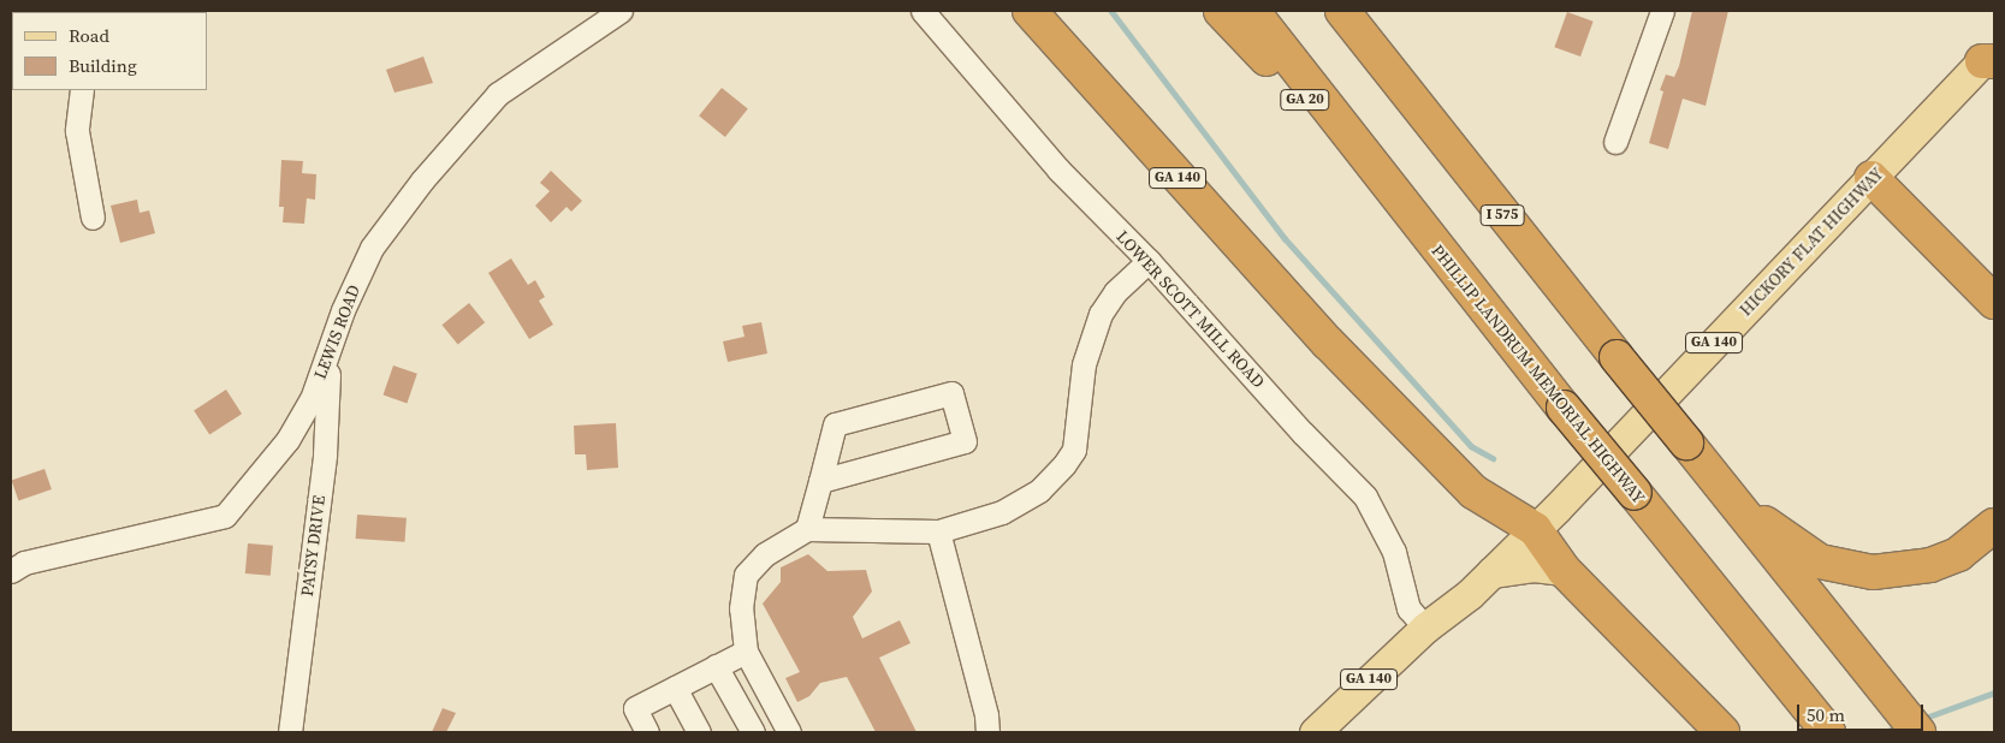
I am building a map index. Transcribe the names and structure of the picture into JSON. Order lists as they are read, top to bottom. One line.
{"streets":{"highway":["GA 20","GA 140","I 575","PHILLIP LANDRUM MEMORIAL HIGHWAY"],"main road":["HICKORY FLAT HIGHWAY"],"street":["LOWER SCOTT MILL ROAD","LEWIS ROAD","PATSY DRIVE"]},"crossings":[["GA 20","PHILLIP LANDRUM MEMORIAL HIGHWAY"],["GA 140","HICKORY FLAT HIGHWAY"],["HICKORY FLAT HIGHWAY","LOWER SCOTT MILL ROAD"],["LEWIS ROAD","PATSY DRIVE"]],"legend":["Road","Building"],"scale_bar":"50 m"}
